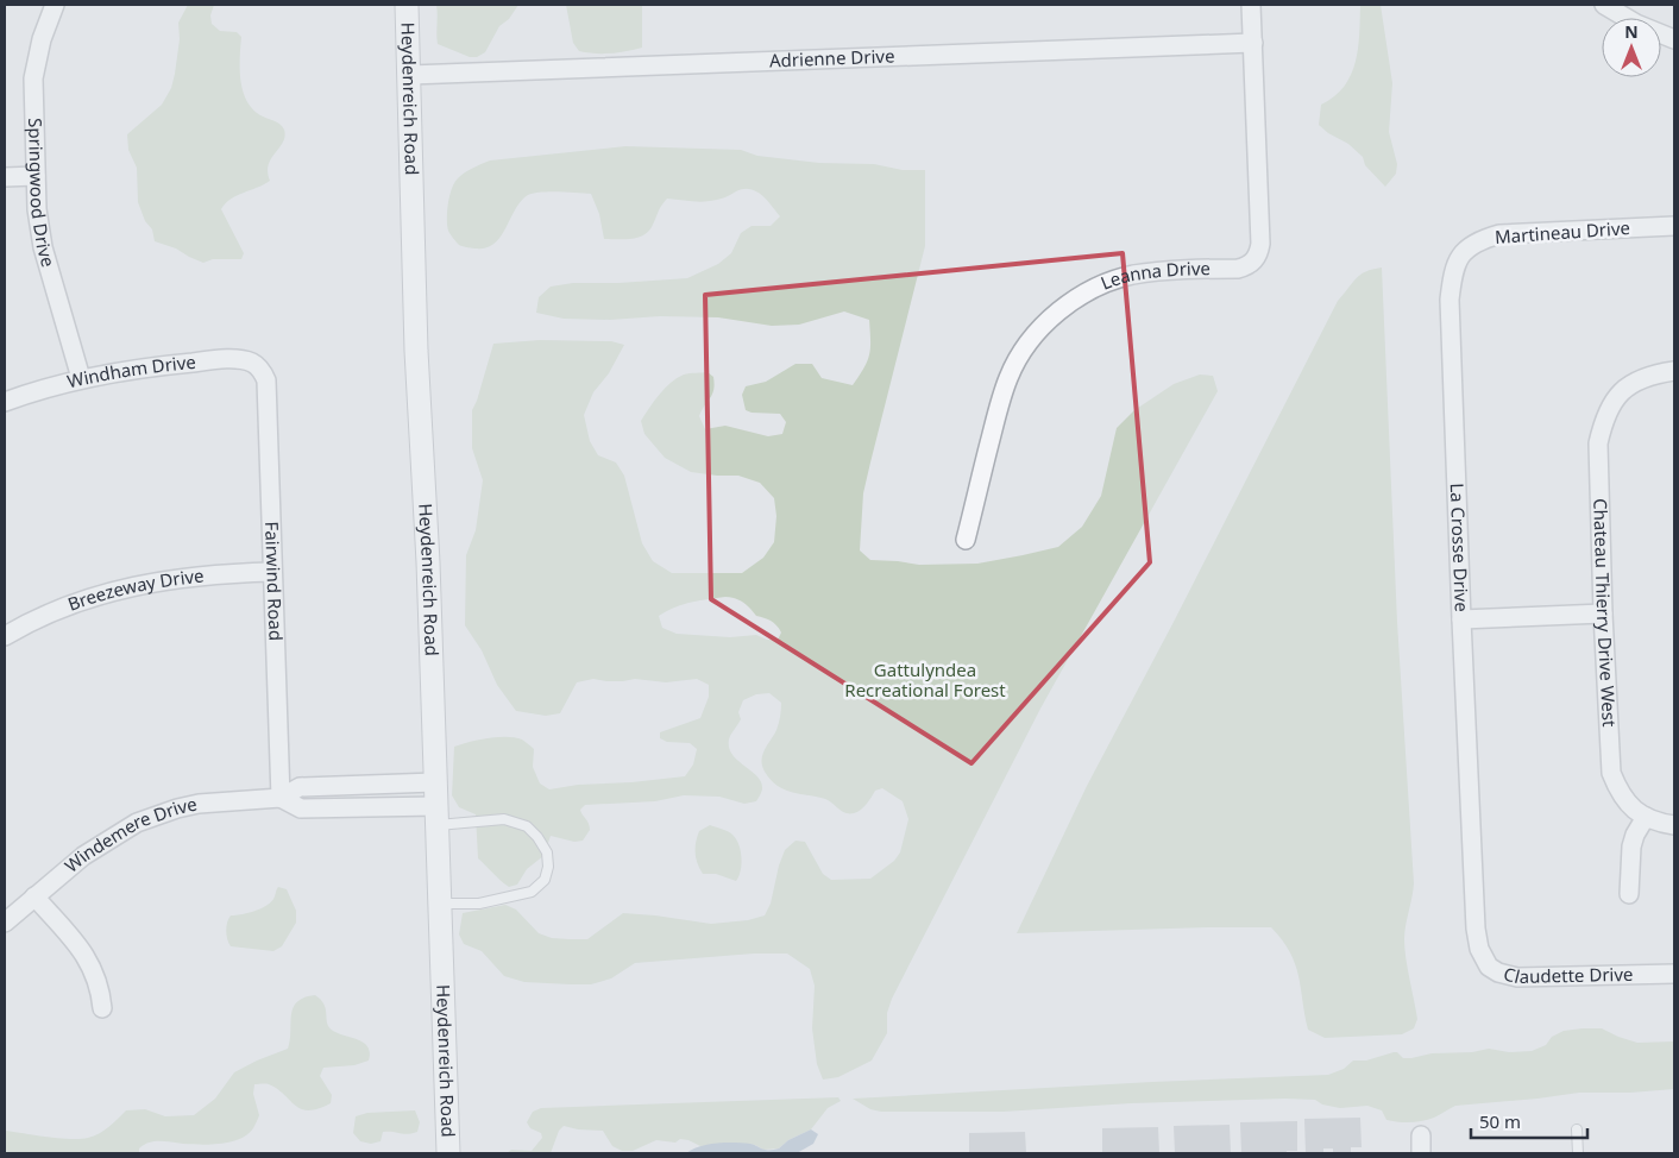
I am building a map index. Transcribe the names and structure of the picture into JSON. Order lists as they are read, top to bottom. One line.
{"streets":{"street":["Adrienne Drive","Heydenreich Road","Springwood Drive","Martineau Drive","Leanna Drive","Windham Drive","La Crosse Drive","Fairwind Road","Breezeway Drive","Chateau Thierry Drive West","Windemere Drive","Claudette Drive"]},"crossings":[["Adrienne Drive","Heydenreich Road"],["Adrienne Drive","Leanna Drive"],["Heydenreich Road","Windemere Drive"],["Springwood Drive","Windham Drive"],["Martineau Drive","La Crosse Drive"],["Windham Drive","Fairwind Road"],["La Crosse Drive","Claudette Drive"],["Fairwind Road","Breezeway Drive"],["Fairwind Road","Windemere Drive"]],"parks":["Gattulyndea Recreational Forest"],"scale_bar":"50 m","north":"top"}
